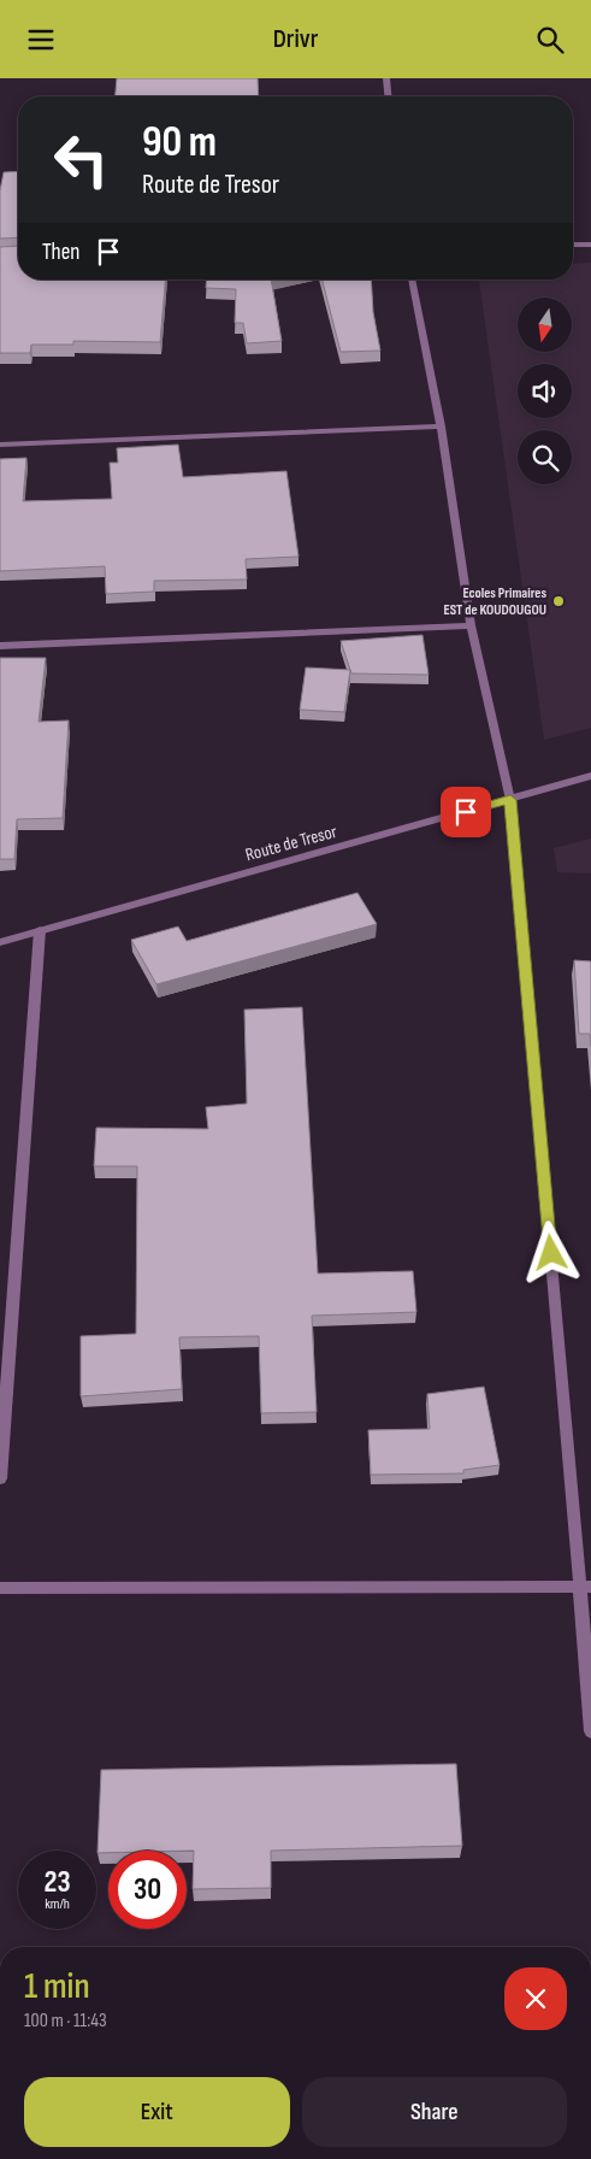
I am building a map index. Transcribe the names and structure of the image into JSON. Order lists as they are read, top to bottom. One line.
{"streets":{"street":["Route de Tresor"]},"places":["Ecoles Primaires EST de KOUDOUGOU"],"north":"bottom","page":{"header":"Drivr","turn":["90 m","Route de Tresor"],"then":"Then","speed":"23 km/h","limit":"30","heading":["1 min","100 m · 11:43"],"buttons":["Exit","Share"]}}
